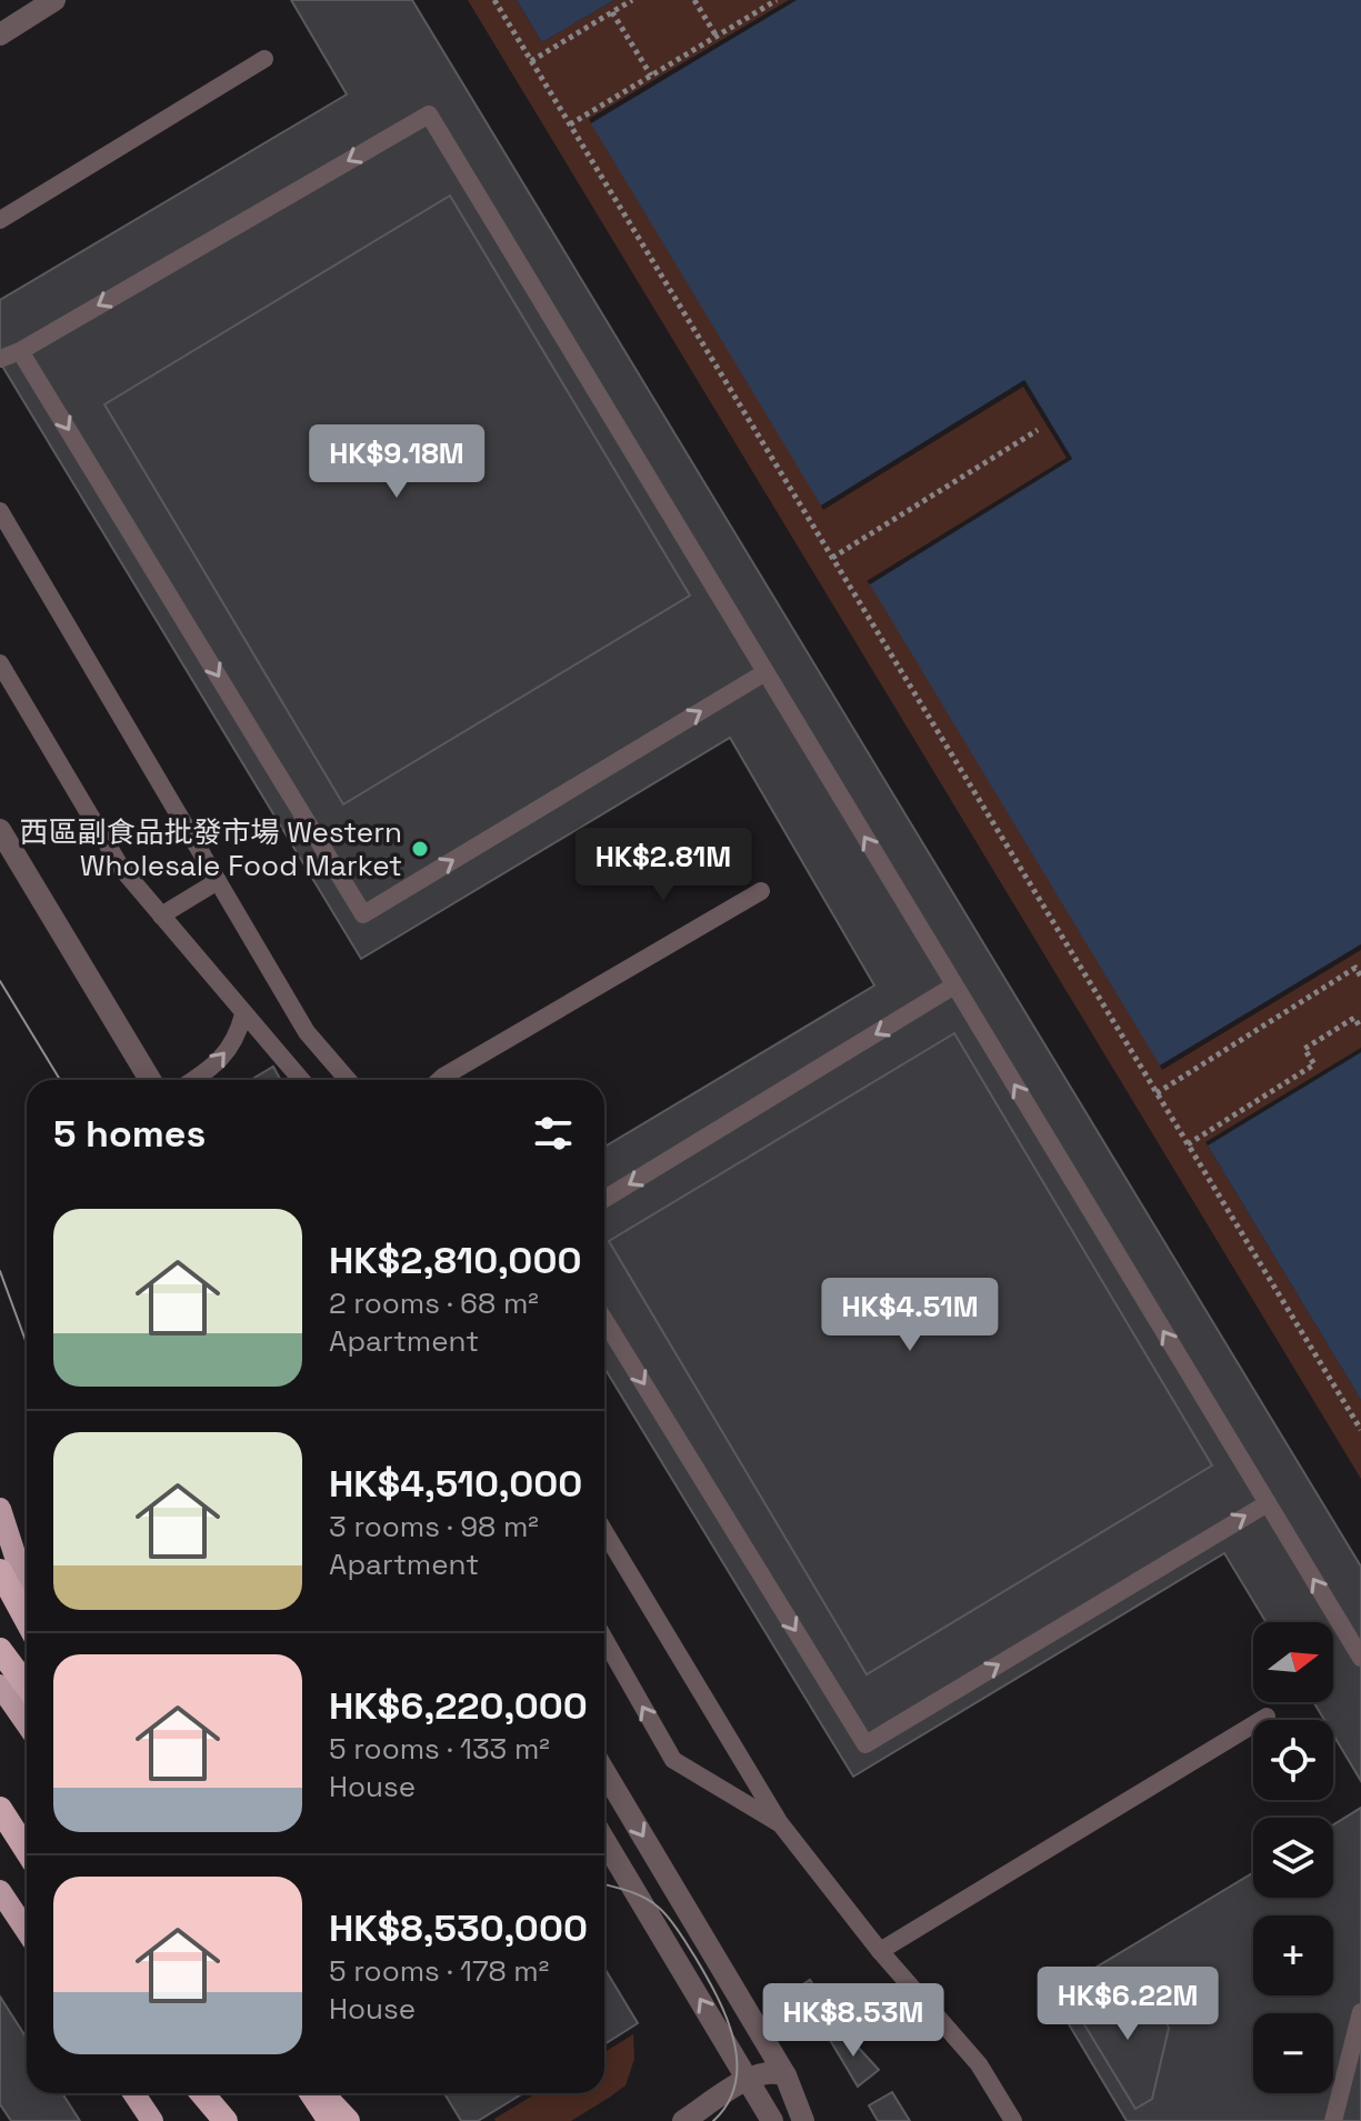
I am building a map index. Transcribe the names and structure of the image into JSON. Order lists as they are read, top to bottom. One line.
{"places":["西區副食品批發市場 Western Wholesale Food Market"],"north":"right","page":{"price":["HK$9.18M","HK$2.81M","HK$4.51M","HK$6.22M","HK$8.53M"],"heading":"5 homes","list":[{"name":"HK$2,810,000","note":"2 rooms · 68 m² · Apartment"},{"name":"HK$4,510,000","note":"3 rooms · 98 m² · Apartment"},{"name":"HK$6,220,000","note":"5 rooms · 133 m² · House"},{"name":"HK$8,530,000","note":"5 rooms · 178 m² · House"}],"map_buttons":["+","−"]}}
